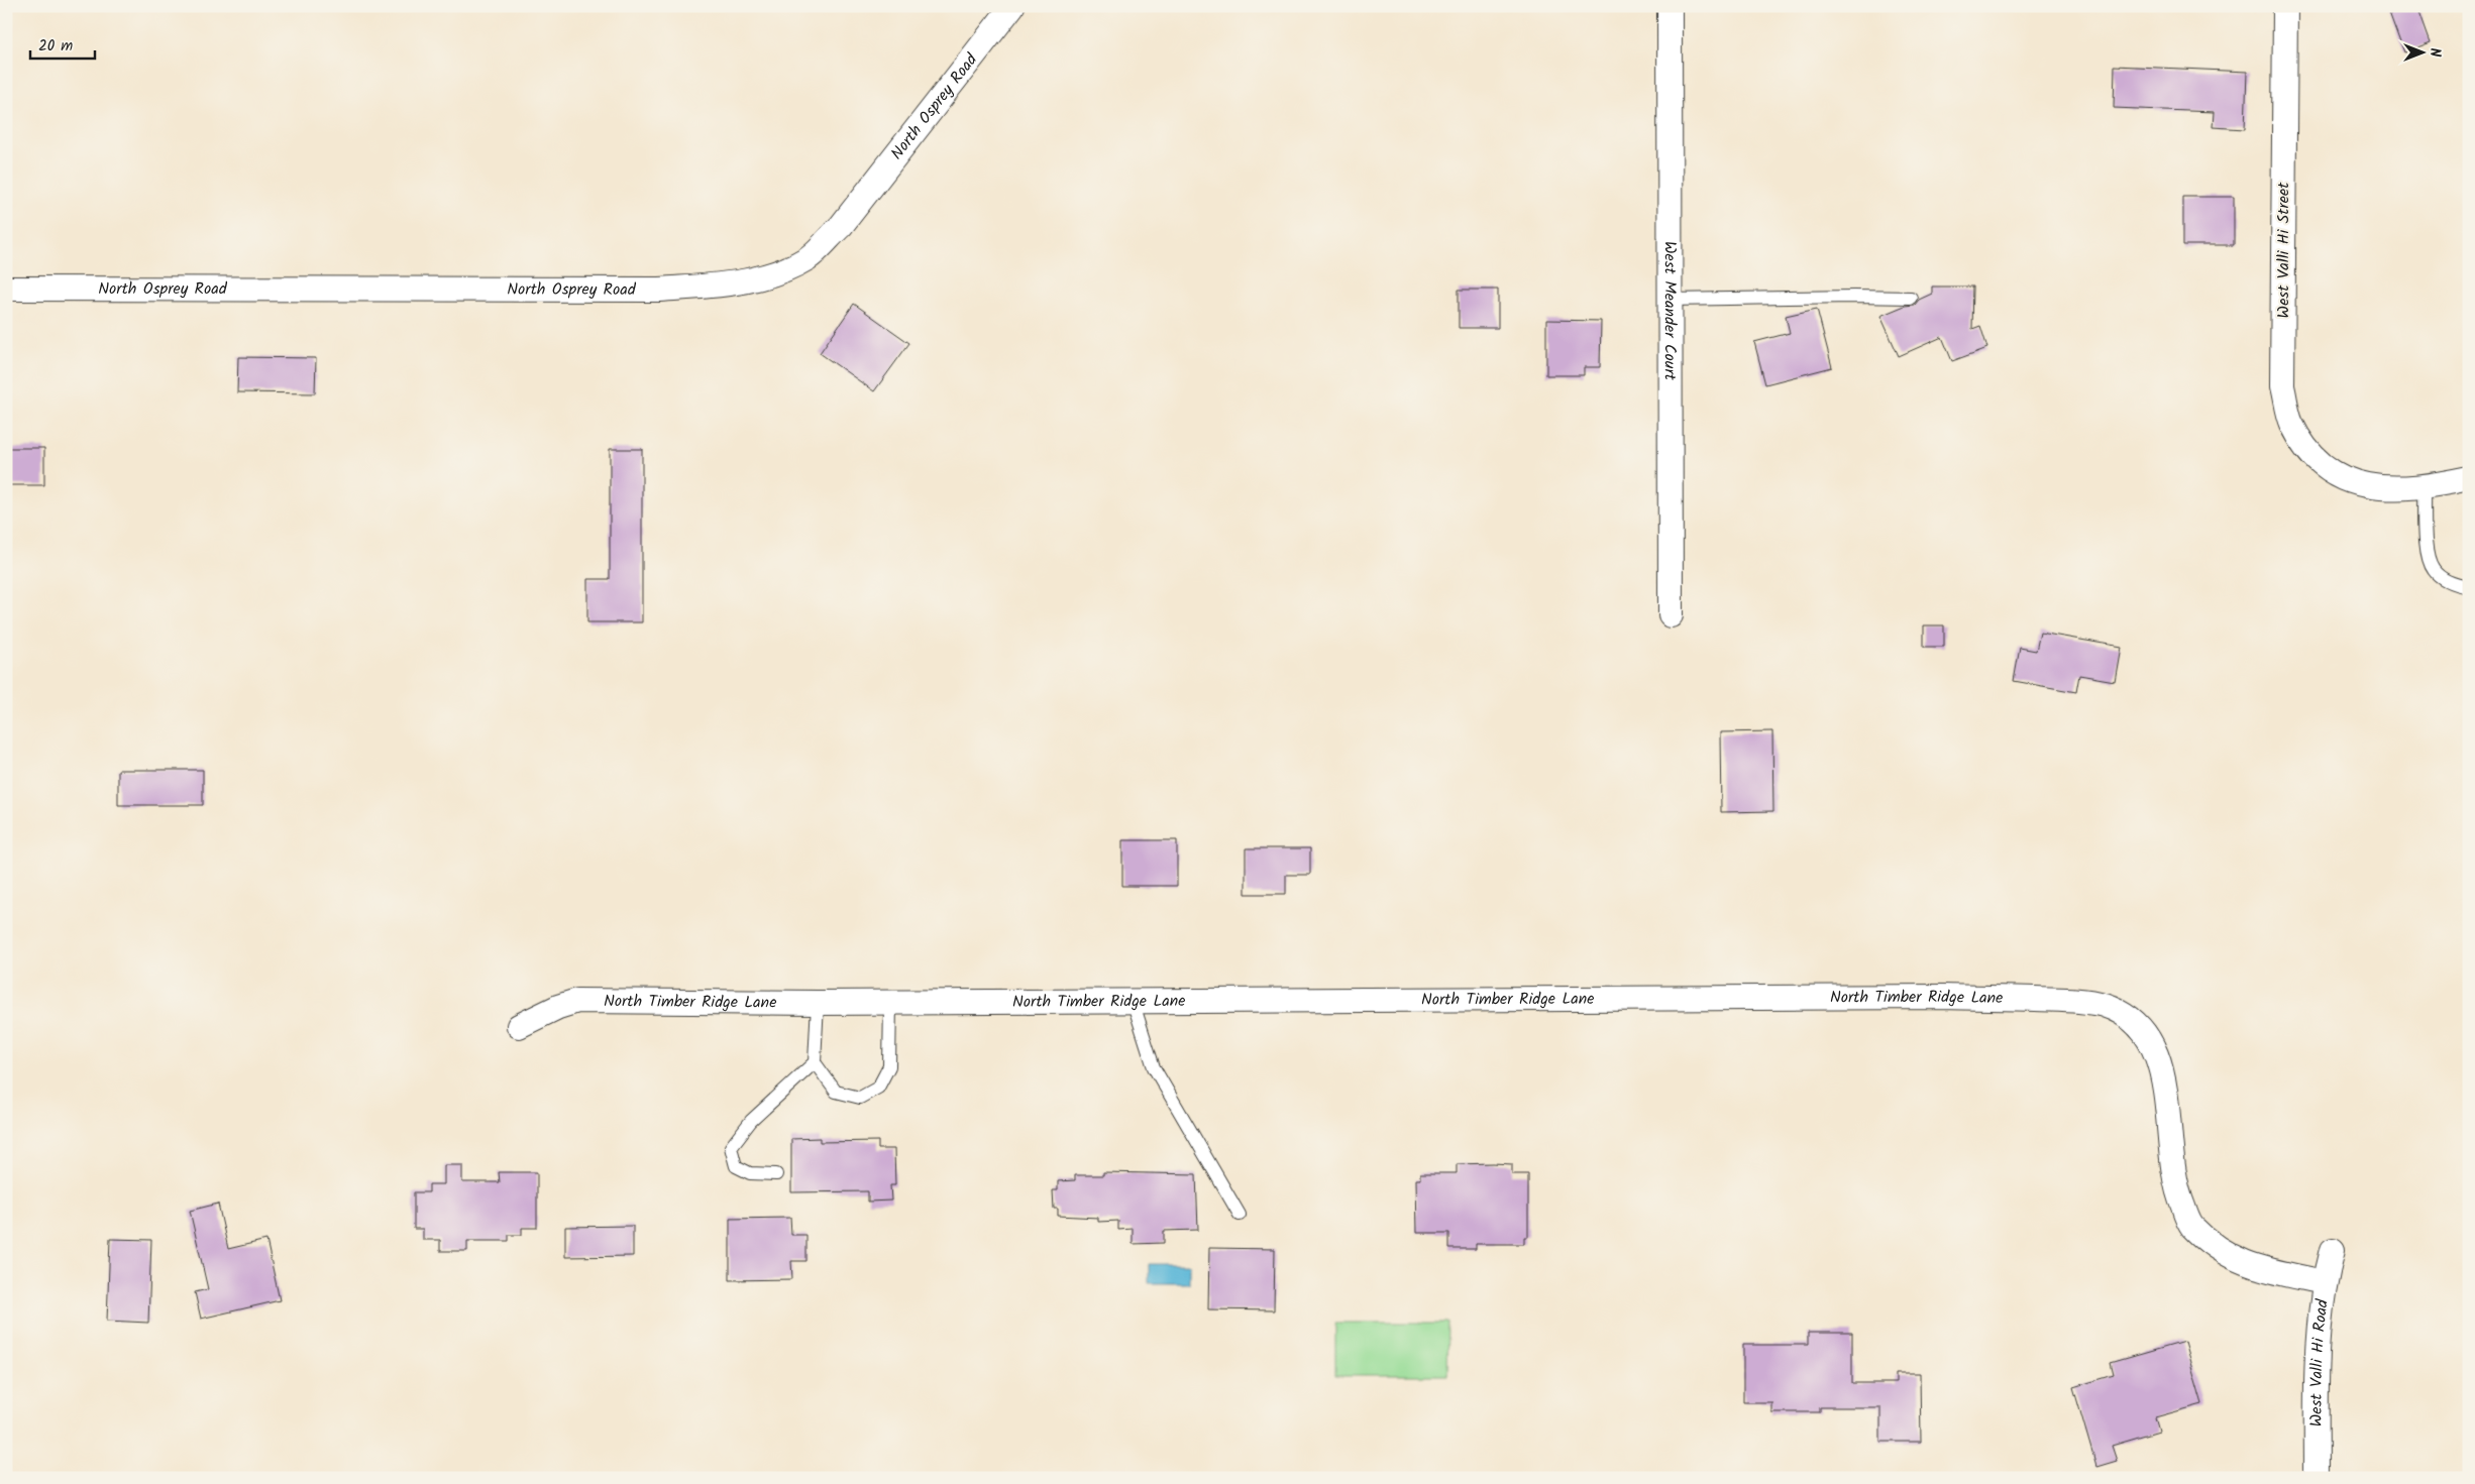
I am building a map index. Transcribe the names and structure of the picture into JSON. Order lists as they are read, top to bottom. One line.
{"streets":{"street":["North Osprey Road","West Valli Hi Street","West Meander Court","North Timber Ridge Lane","West Valli Hi Road"]},"crossings":[["North Timber Ridge Lane","West Valli Hi Road"]],"scale_bar":"20 m","north":"right"}
